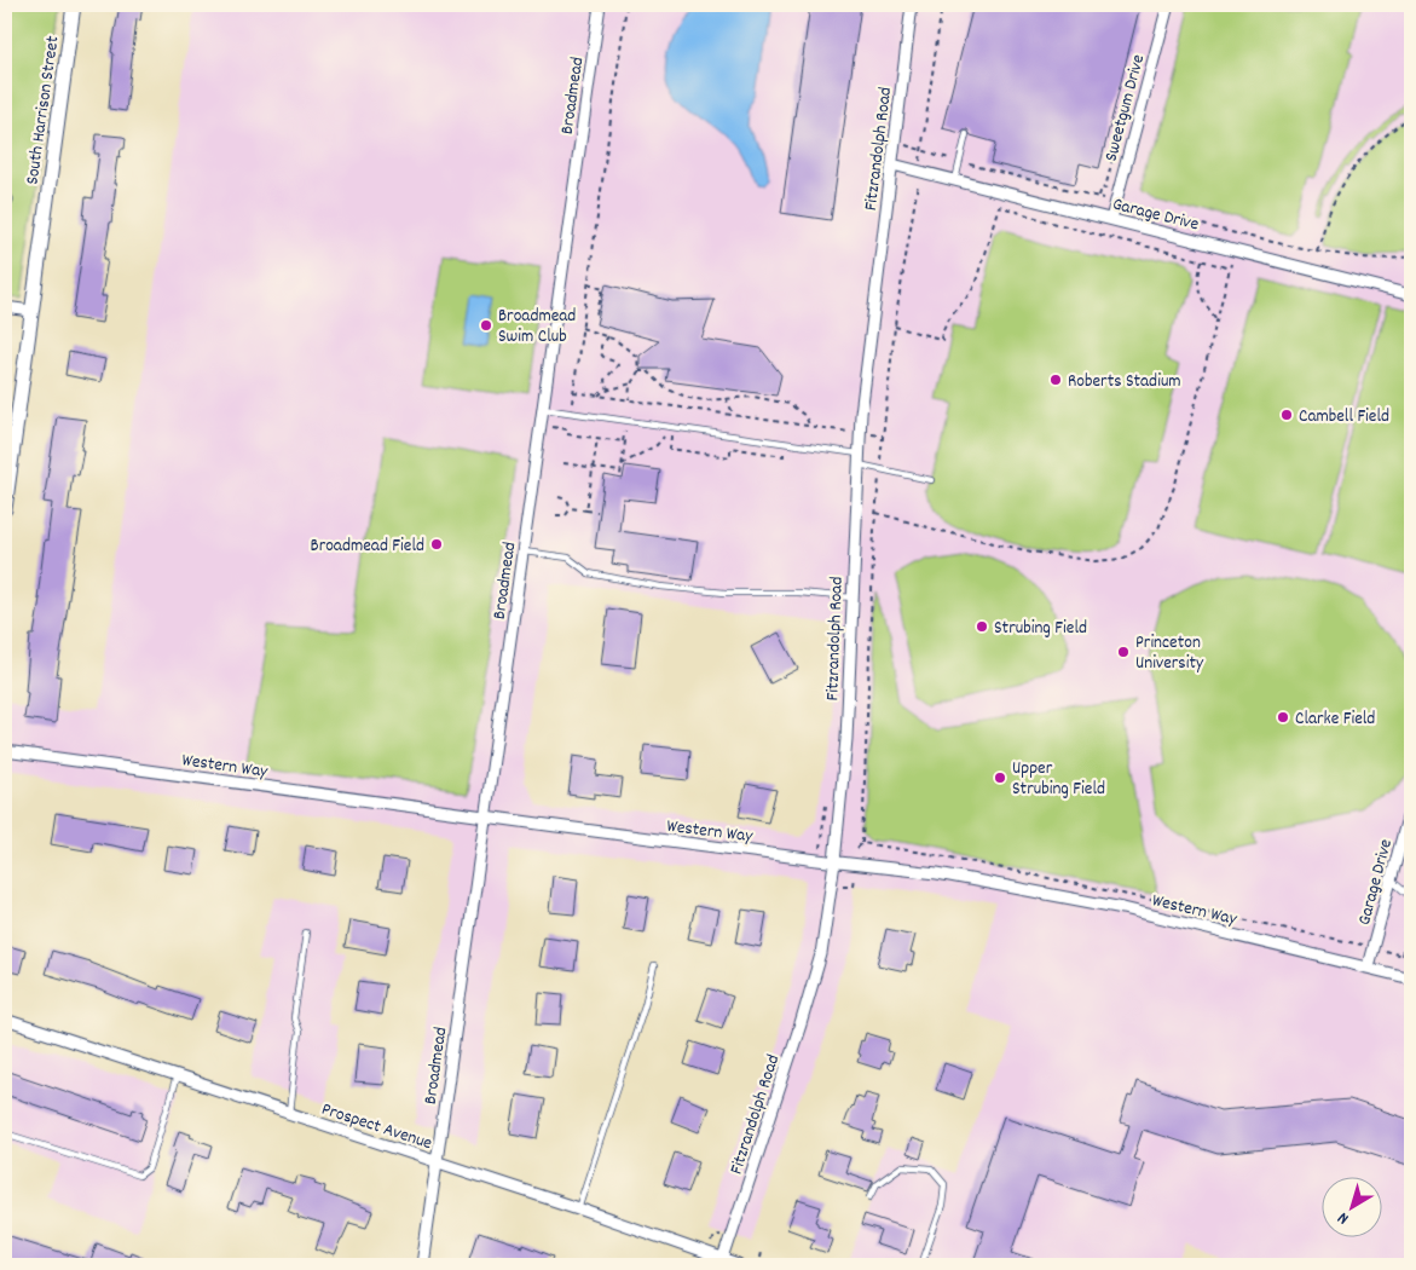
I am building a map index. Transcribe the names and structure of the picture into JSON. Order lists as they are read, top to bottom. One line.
{"streets":{"street":["Broadmead","Sweetgum Drive","South Harrison Street","Fitzrandolph Road","Garage Drive","Western Way","Prospect Avenue"]},"crossings":[["Broadmead","Western Way"],["Broadmead","Prospect Avenue"],["Sweetgum Drive","Garage Drive"],["Fitzrandolph Road","Garage Drive"],["Fitzrandolph Road","Western Way"],["Fitzrandolph Road","Prospect Avenue"],["Garage Drive","Western Way"]],"places":["Broadmead Swim Club","Roberts Stadium","Cambell Field","Broadmead Field","Strubing Field","Princeton University","Clarke Field","Upper Strubing Field"],"north":"bottom left"}
